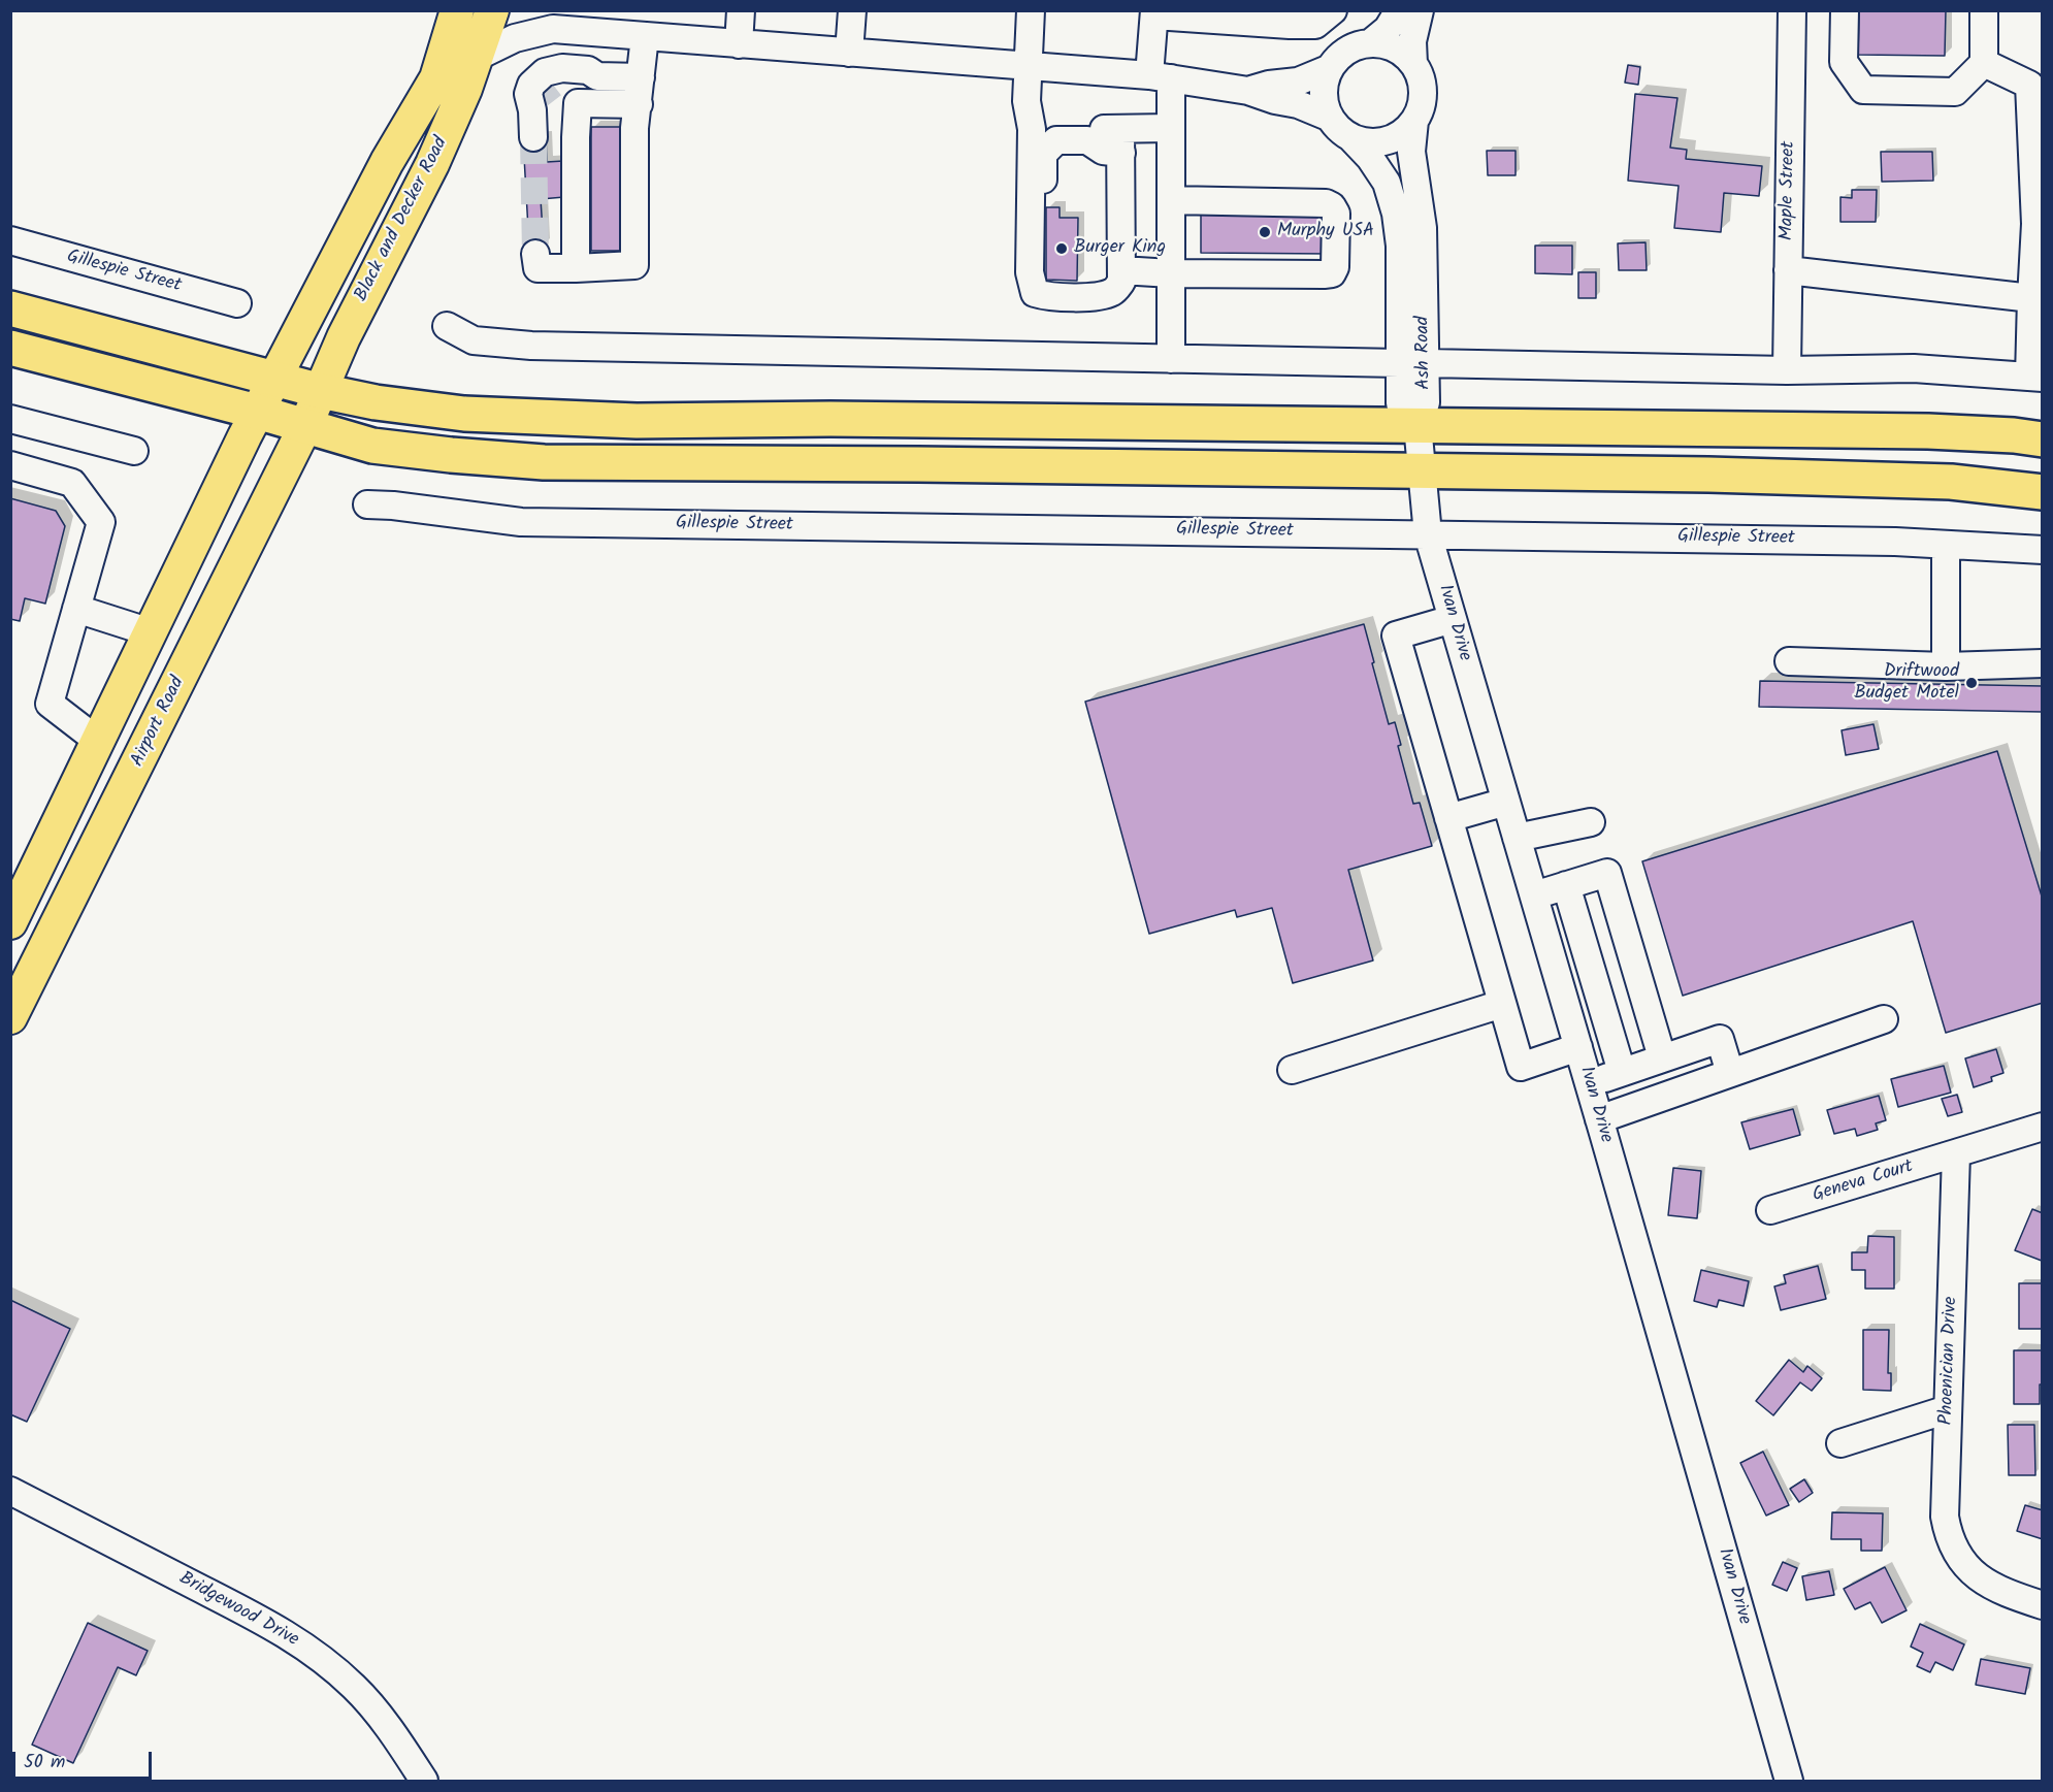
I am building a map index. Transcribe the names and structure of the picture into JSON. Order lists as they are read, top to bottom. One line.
{"streets":{"main road":["Black and Decker Road","Airport Road"],"street":["Maple Street","Gillespie Street","Ash Road","Ivan Drive","Geneva Court","Phoenician Drive","Bridgewood Drive"]},"crossings":[["Black and Decker Road","Airport Road"],["Gillespie Street","Ivan Drive"],["Ash Road","Ivan Drive"],["Geneva Court","Phoenician Drive"]],"places":["Murphy USA","Burger King","Driftwood Budget Motel"],"scale_bar":"50 m"}
